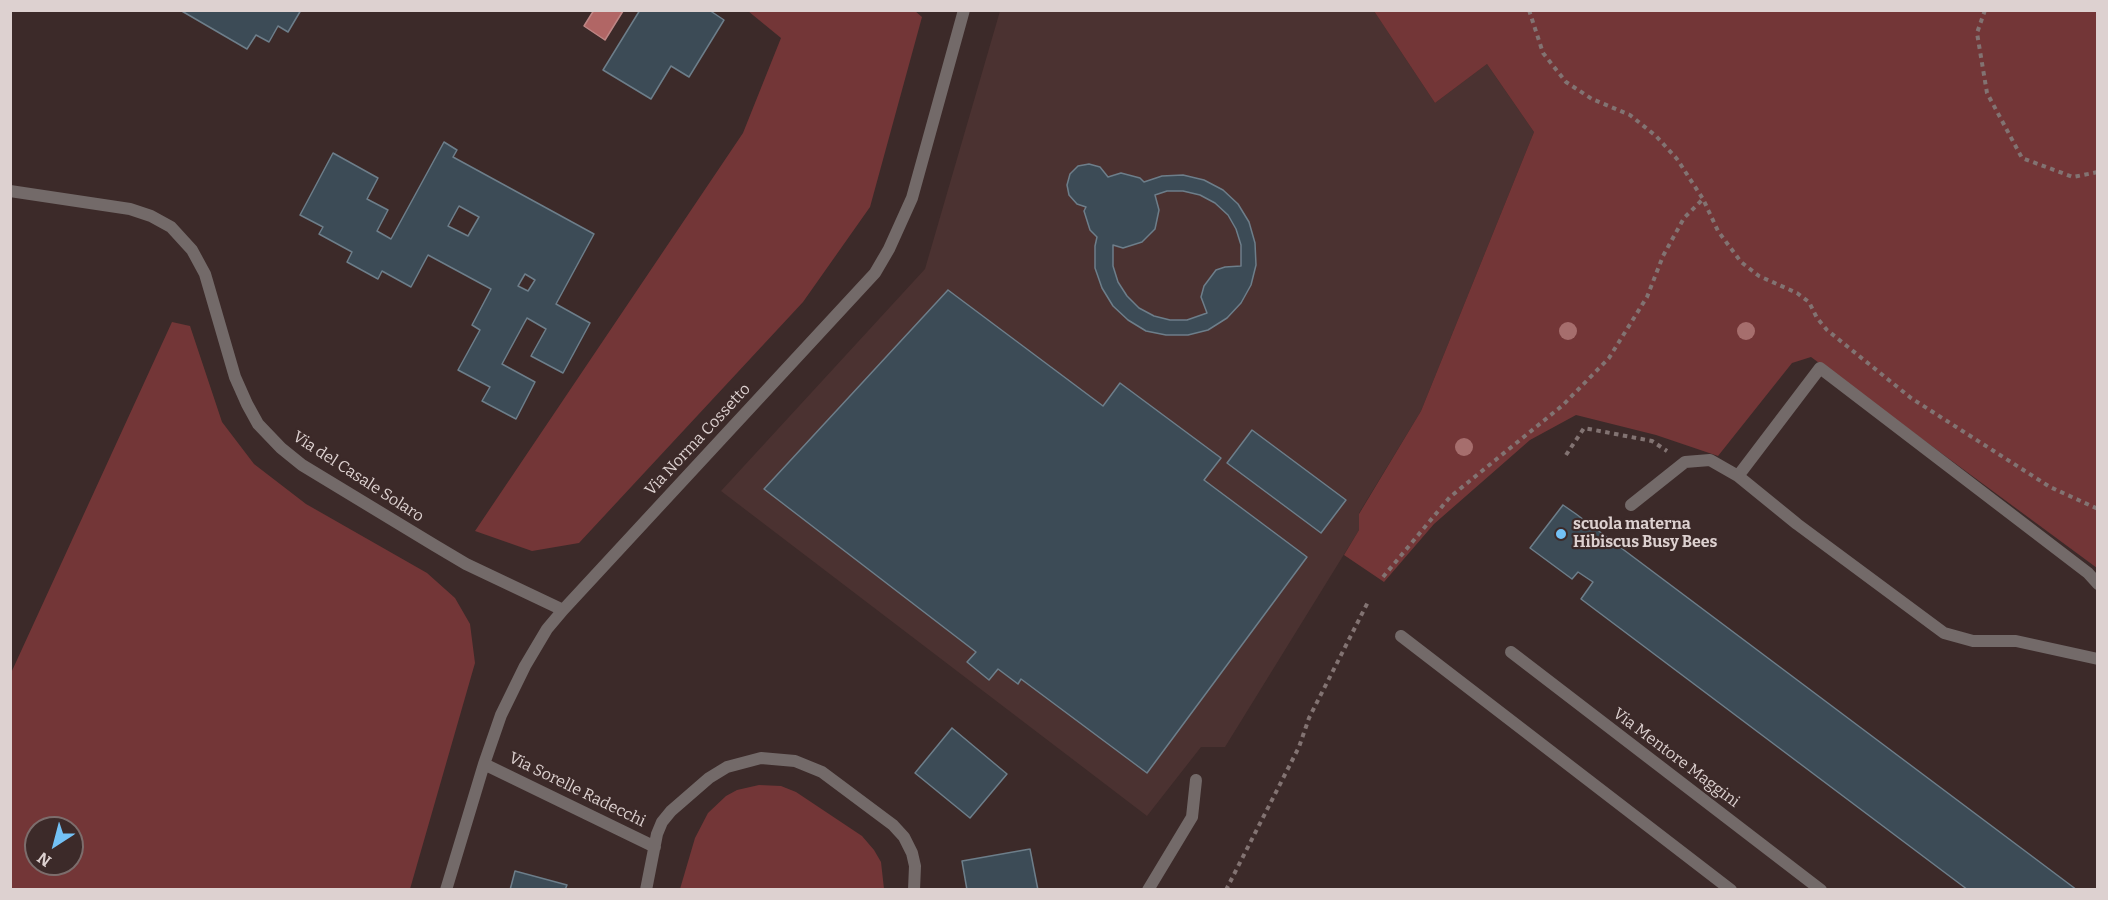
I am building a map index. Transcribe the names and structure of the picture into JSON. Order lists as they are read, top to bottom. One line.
{"streets":{"street":["Via Norma Cossetto","Via del Casale Solaro","Via Mentore Maggini","Via Sorelle Radecchi"]},"crossings":[["Via Norma Cossetto","Via del Casale Solaro"],["Via Norma Cossetto","Via Sorelle Radecchi"]],"places":["scuola materna Hibiscus Busy Bees"],"north":"bottom left"}
